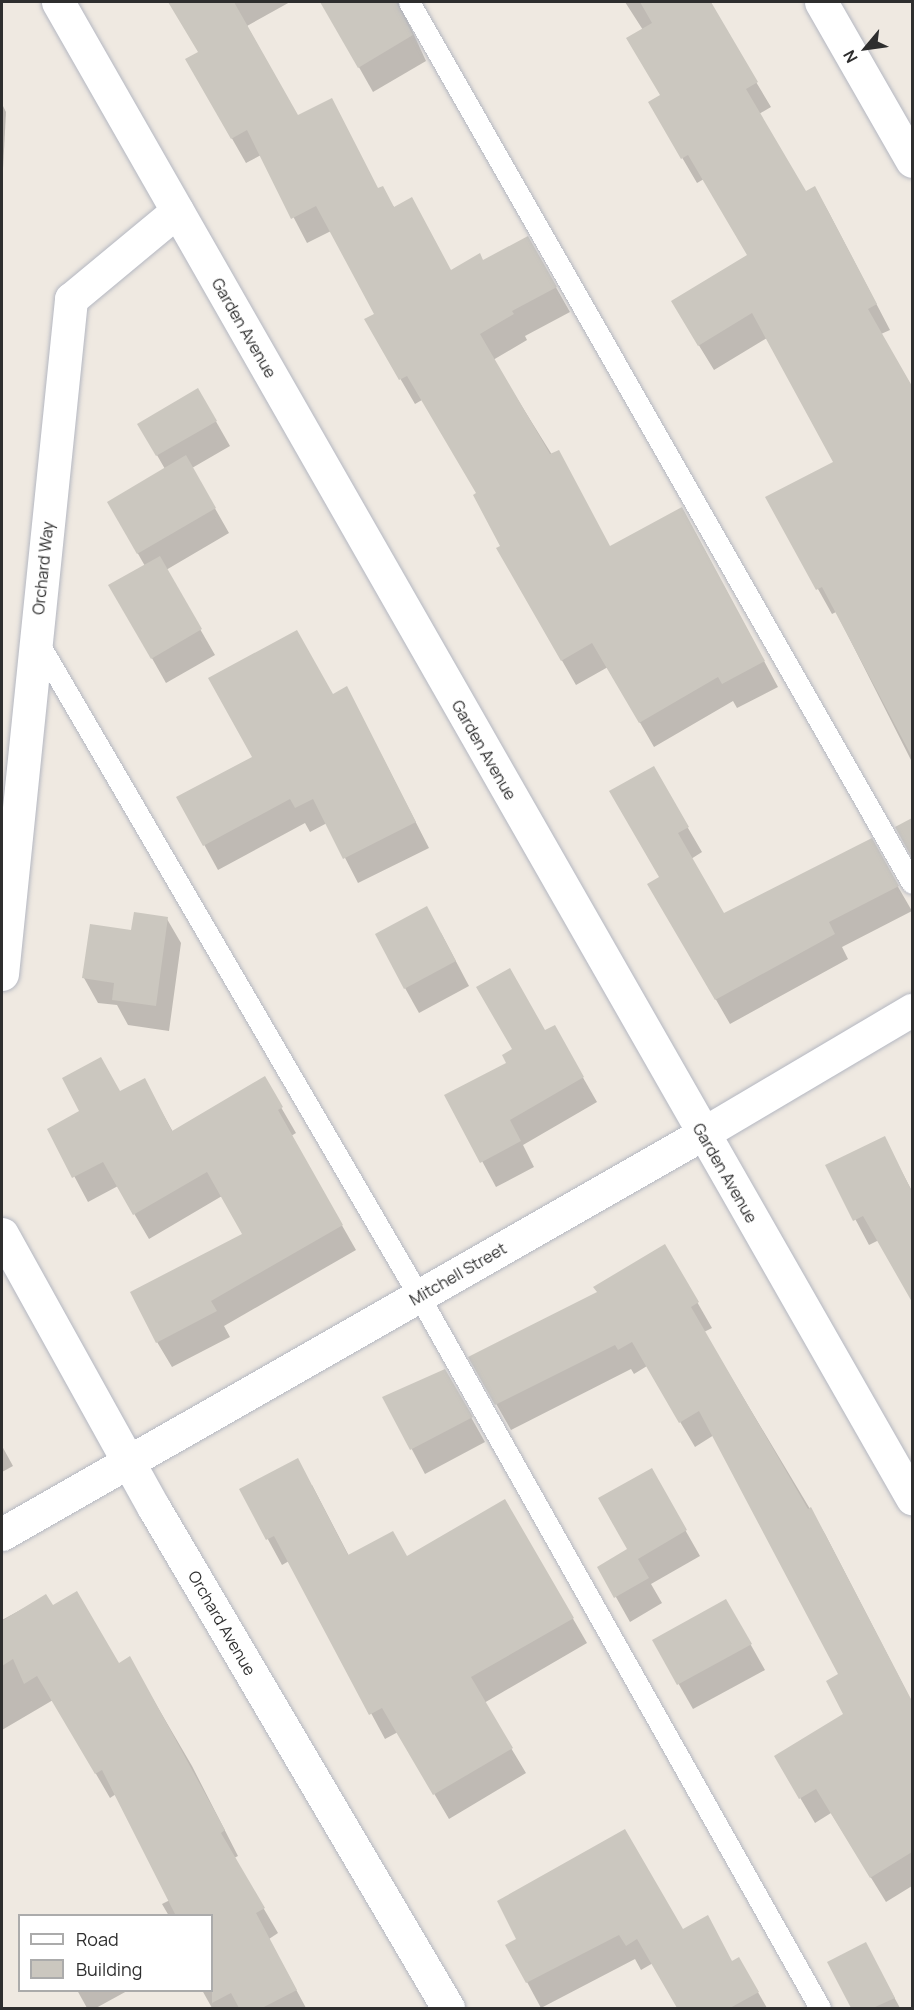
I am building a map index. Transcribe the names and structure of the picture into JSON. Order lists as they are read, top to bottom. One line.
{"streets":{"street":["Garden Avenue","Orchard Way","Mitchell Street","Orchard Avenue"]},"crossings":[["Garden Avenue","Orchard Way"],["Garden Avenue","Mitchell Street"],["Mitchell Street","Orchard Avenue"]],"legend":["Road","Building"],"north":"bottom left"}
